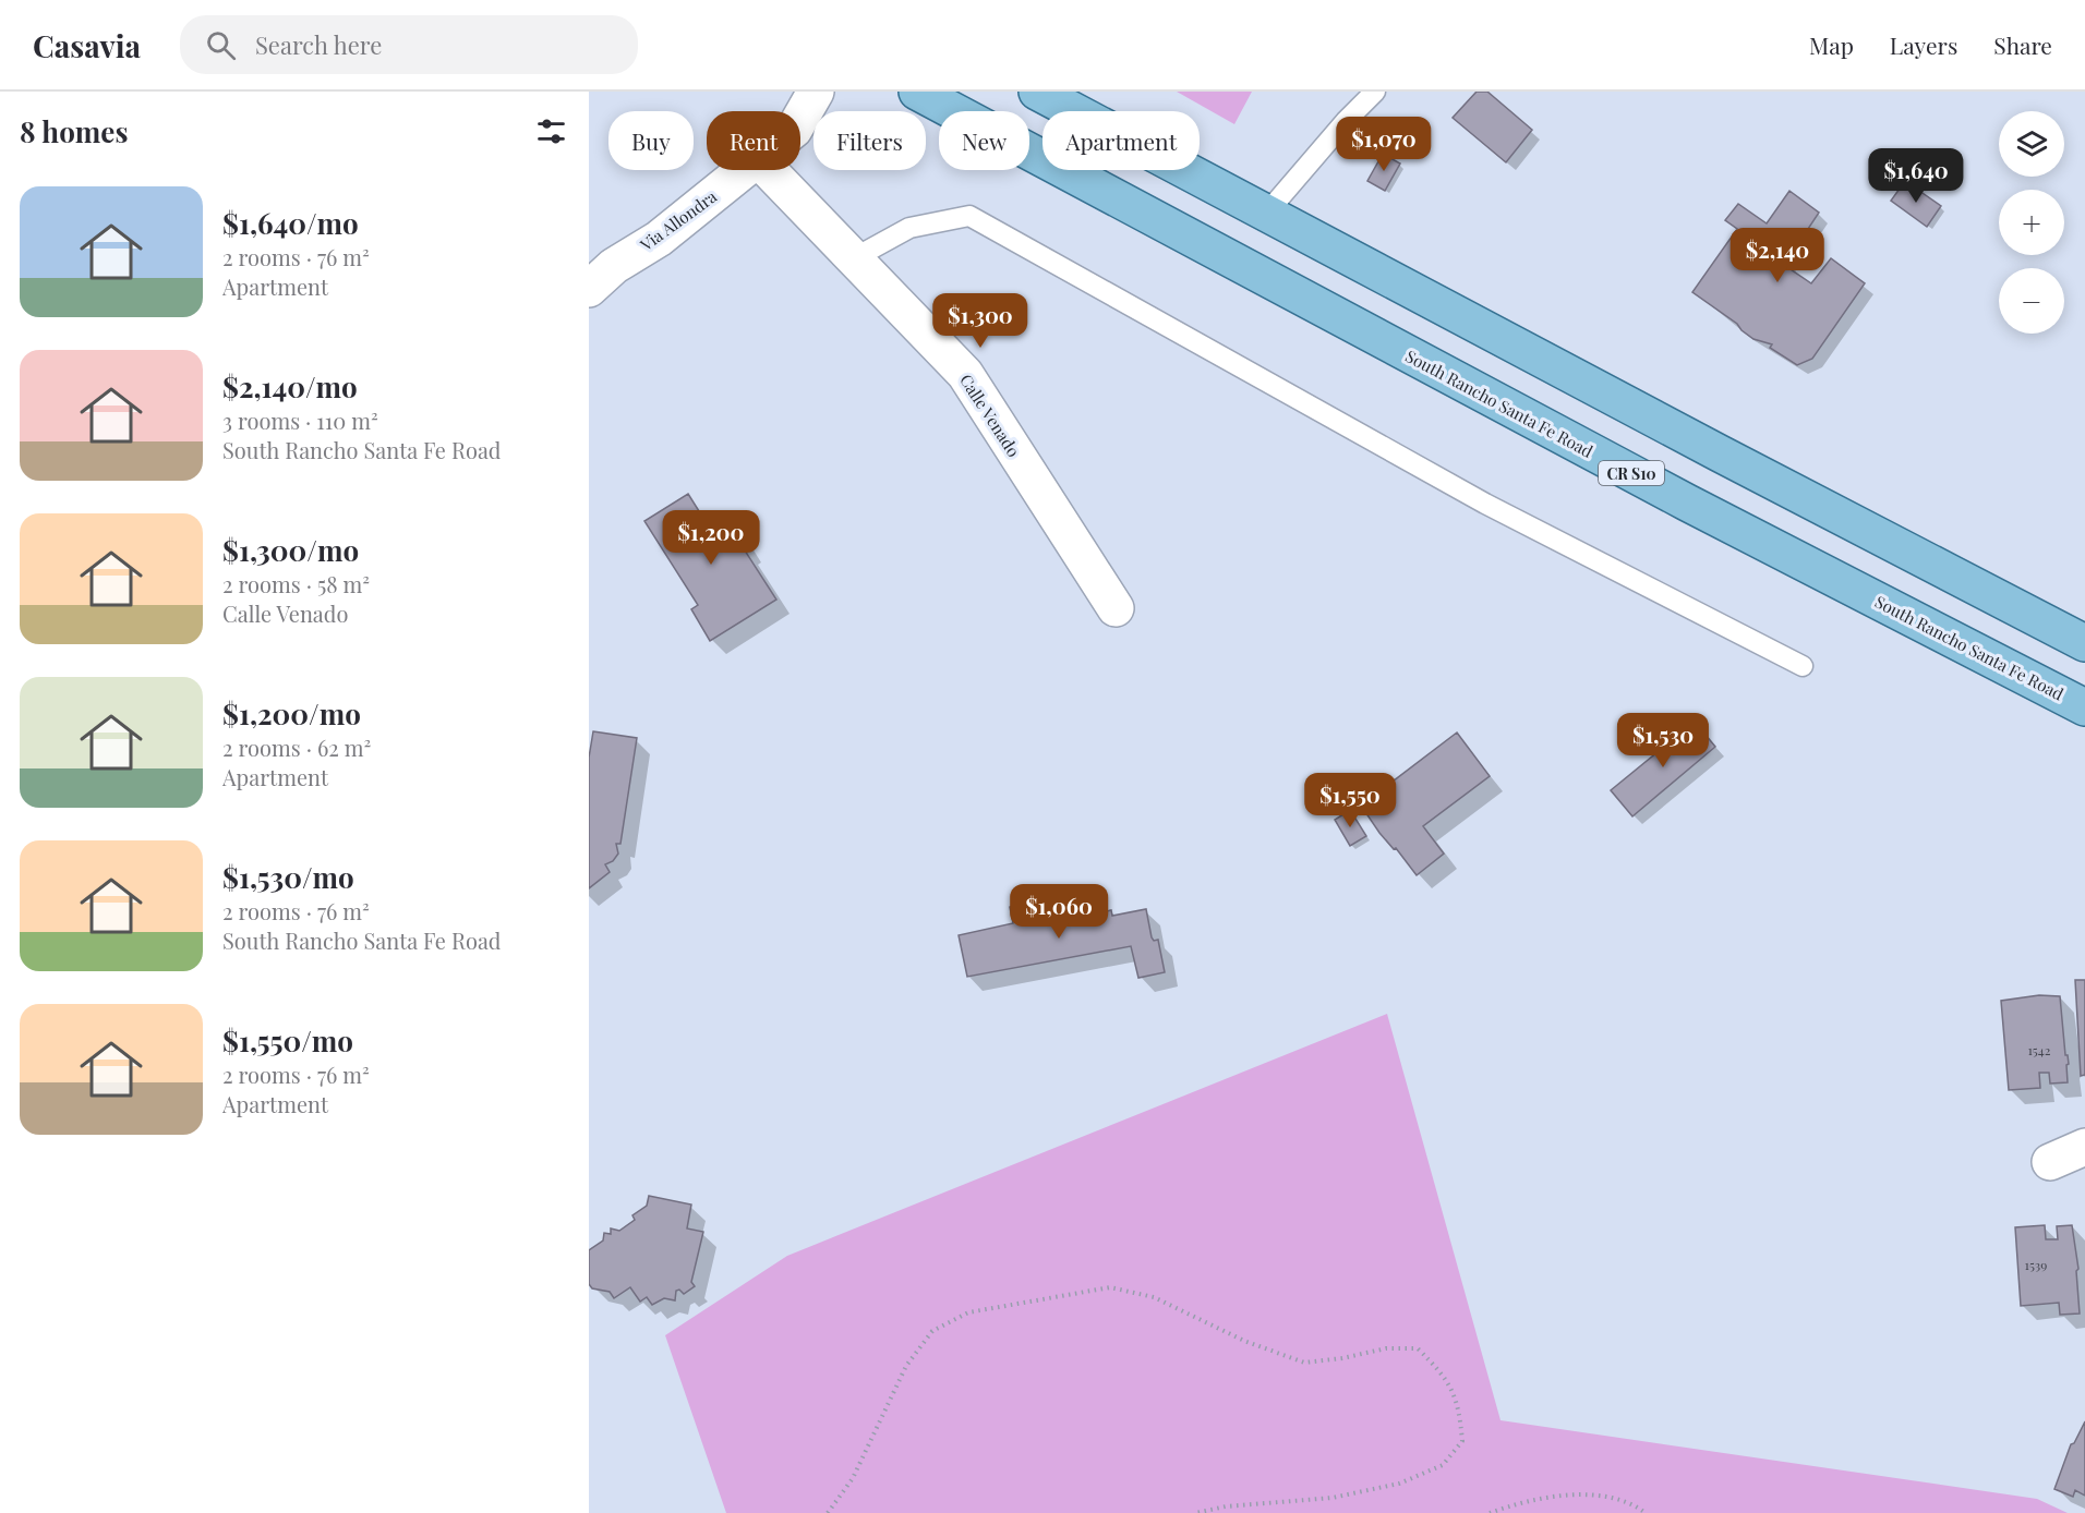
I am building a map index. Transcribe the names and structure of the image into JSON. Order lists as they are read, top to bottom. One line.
{"streets":{"main road":["South Rancho Santa Fe Road","CR S10"],"street":["Via Allondra","Calle Venado"]},"house_numbers":["1542","1539"],"page":{"header":"Casavia","search":"Search here","nav":["Map","Layers","Share"],"heading":"8 homes","map_buttons":["+","−"],"chip":["Buy","Rent","Filters","New","Apartment"],"price":["$1,070","$1,640","$2,140","$1,300","$1,200","$1,530","$1,550","$1,060"],"list":[{"name":"$1,640/mo","note":"2 rooms · 76 m² · Apartment"},{"name":"$2,140/mo","note":"3 rooms · 110 m² · South Rancho Santa Fe Road"},{"name":"$1,300/mo","note":"2 rooms · 58 m² · Calle Venado"},{"name":"$1,200/mo","note":"2 rooms · 62 m² · Apartment"},{"name":"$1,530/mo","note":"2 rooms · 76 m² · South Rancho Santa Fe Road"},{"name":"$1,550/mo","note":"2 rooms · 76 m² · Apartment"}]}}
